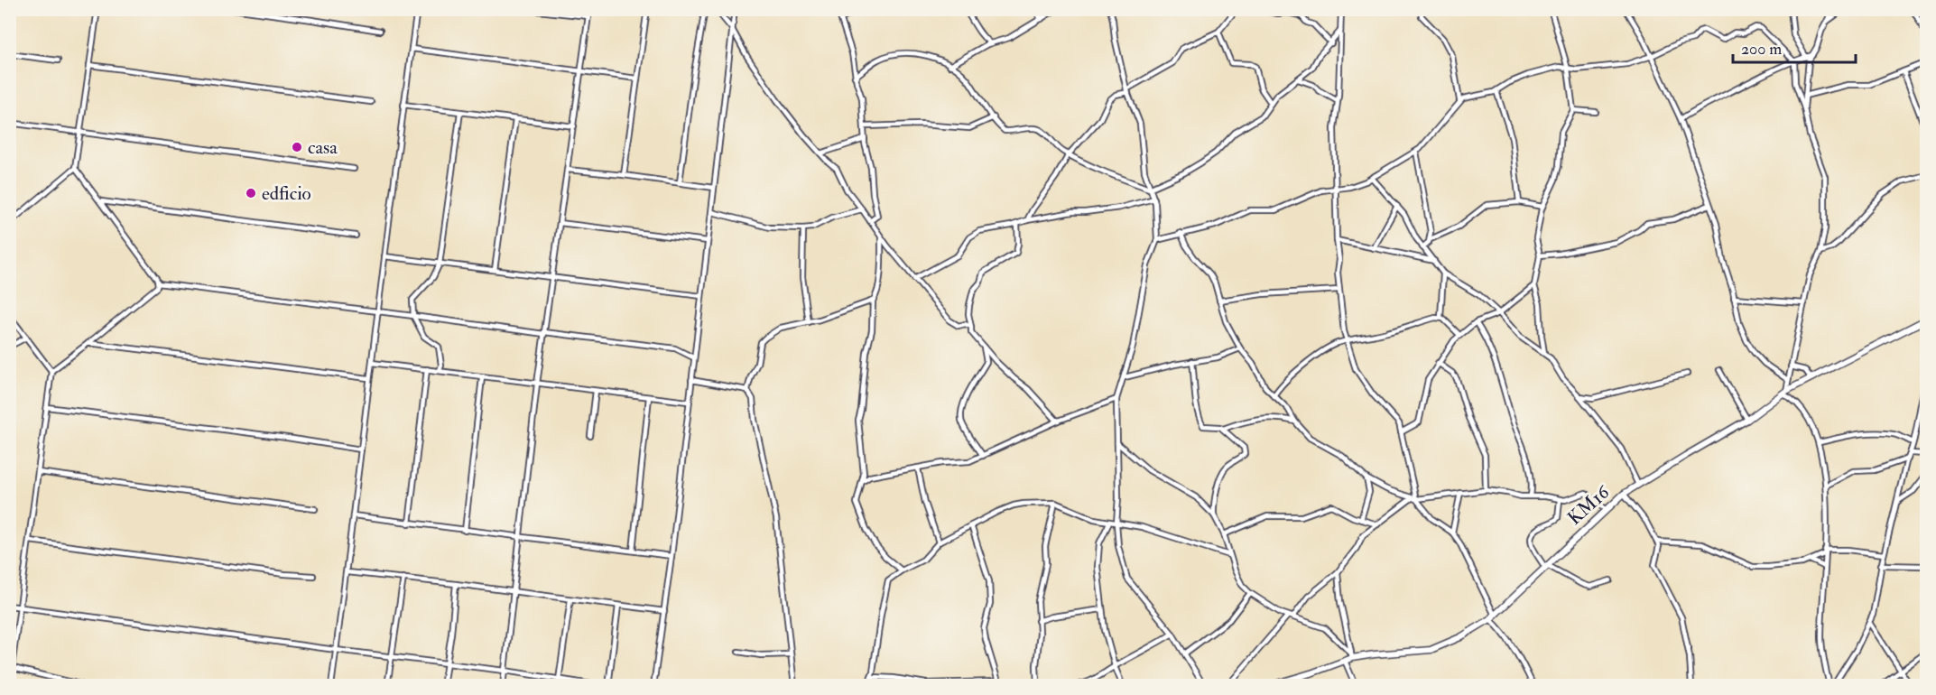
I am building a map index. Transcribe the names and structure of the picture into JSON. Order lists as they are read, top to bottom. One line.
{"streets":{"street":["KM16"]},"places":["casa","edficio"],"scale_bar":"200 m"}
